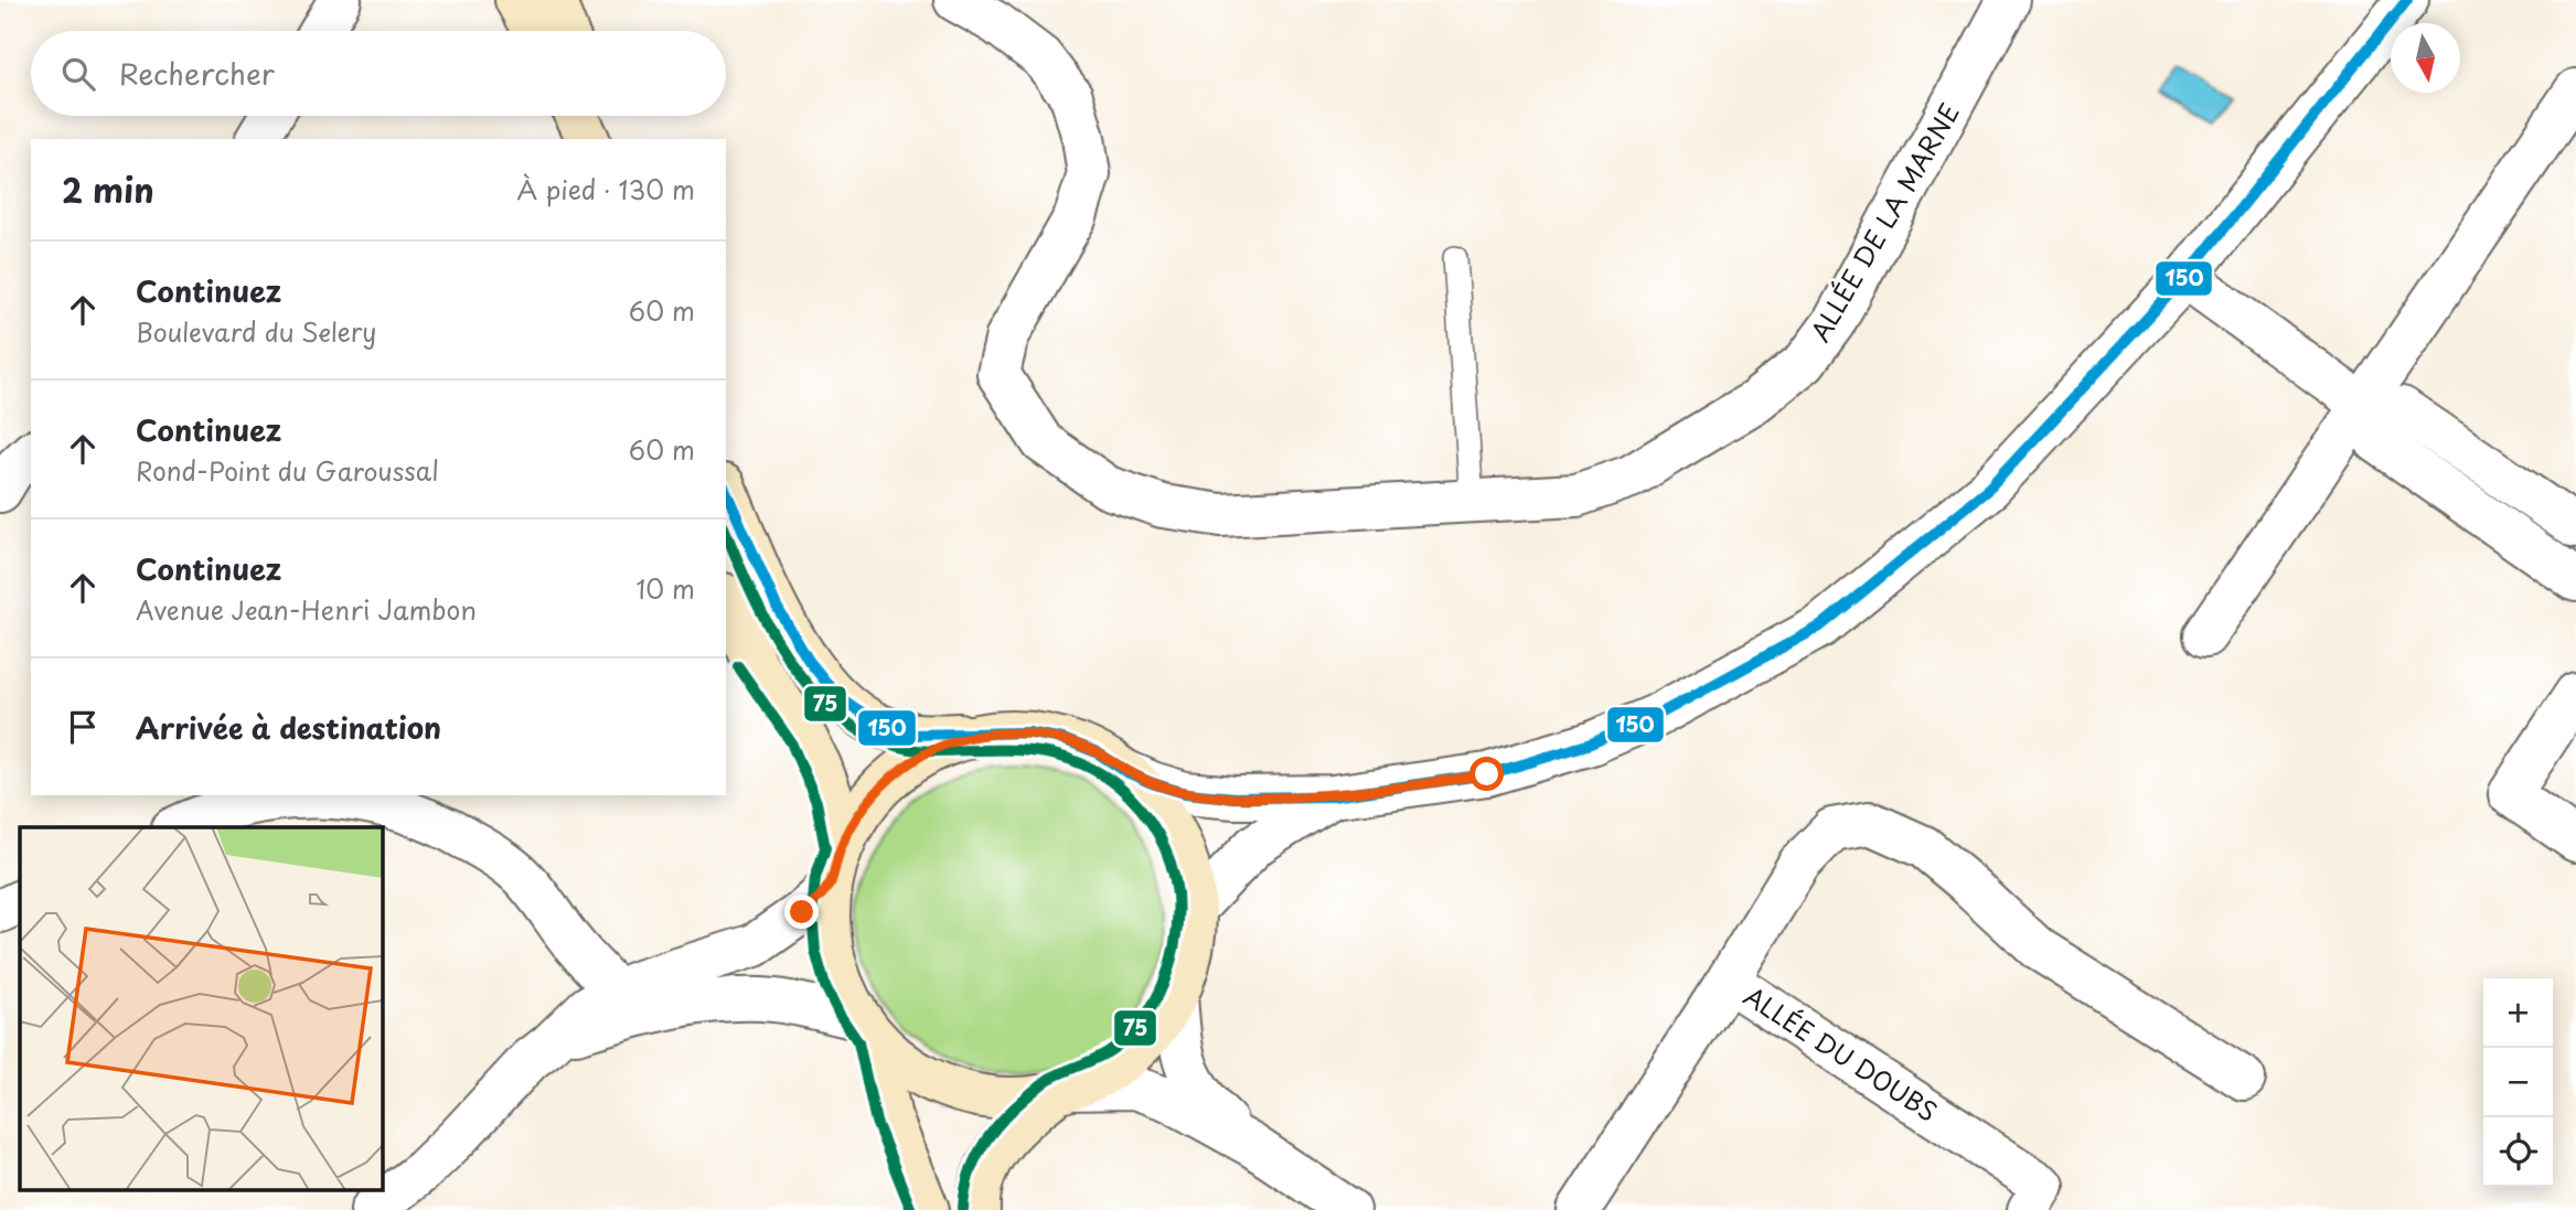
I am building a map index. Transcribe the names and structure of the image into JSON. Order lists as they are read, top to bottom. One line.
{"streets":{"street":["ALLÉE DE LA MARNE","ALLÉE DU DOUBS"]},"lines":["transit line 150","transit line 75"],"north":"bottom","page":{"search":"Rechercher","heading":["2 min","À pied · 130 m"],"list":[["Continuez","Boulevard du Selery","60 m"],["Continuez","Rond-Point du Garoussal","60 m"],["Continuez","Avenue Jean-Henri Jambon","10 m"],"Arrivée à destination"],"map_buttons":["+","−"]}}
